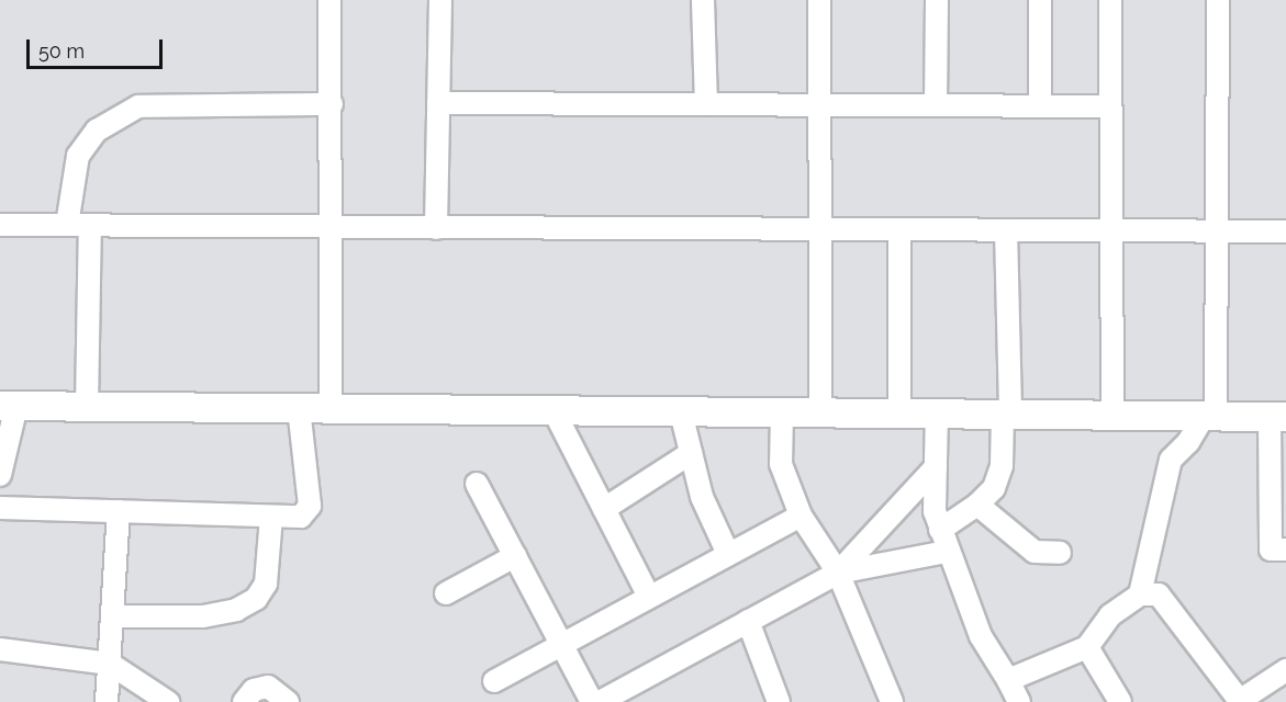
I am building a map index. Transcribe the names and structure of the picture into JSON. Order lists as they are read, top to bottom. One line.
{"scale_bar":"50 m"}
